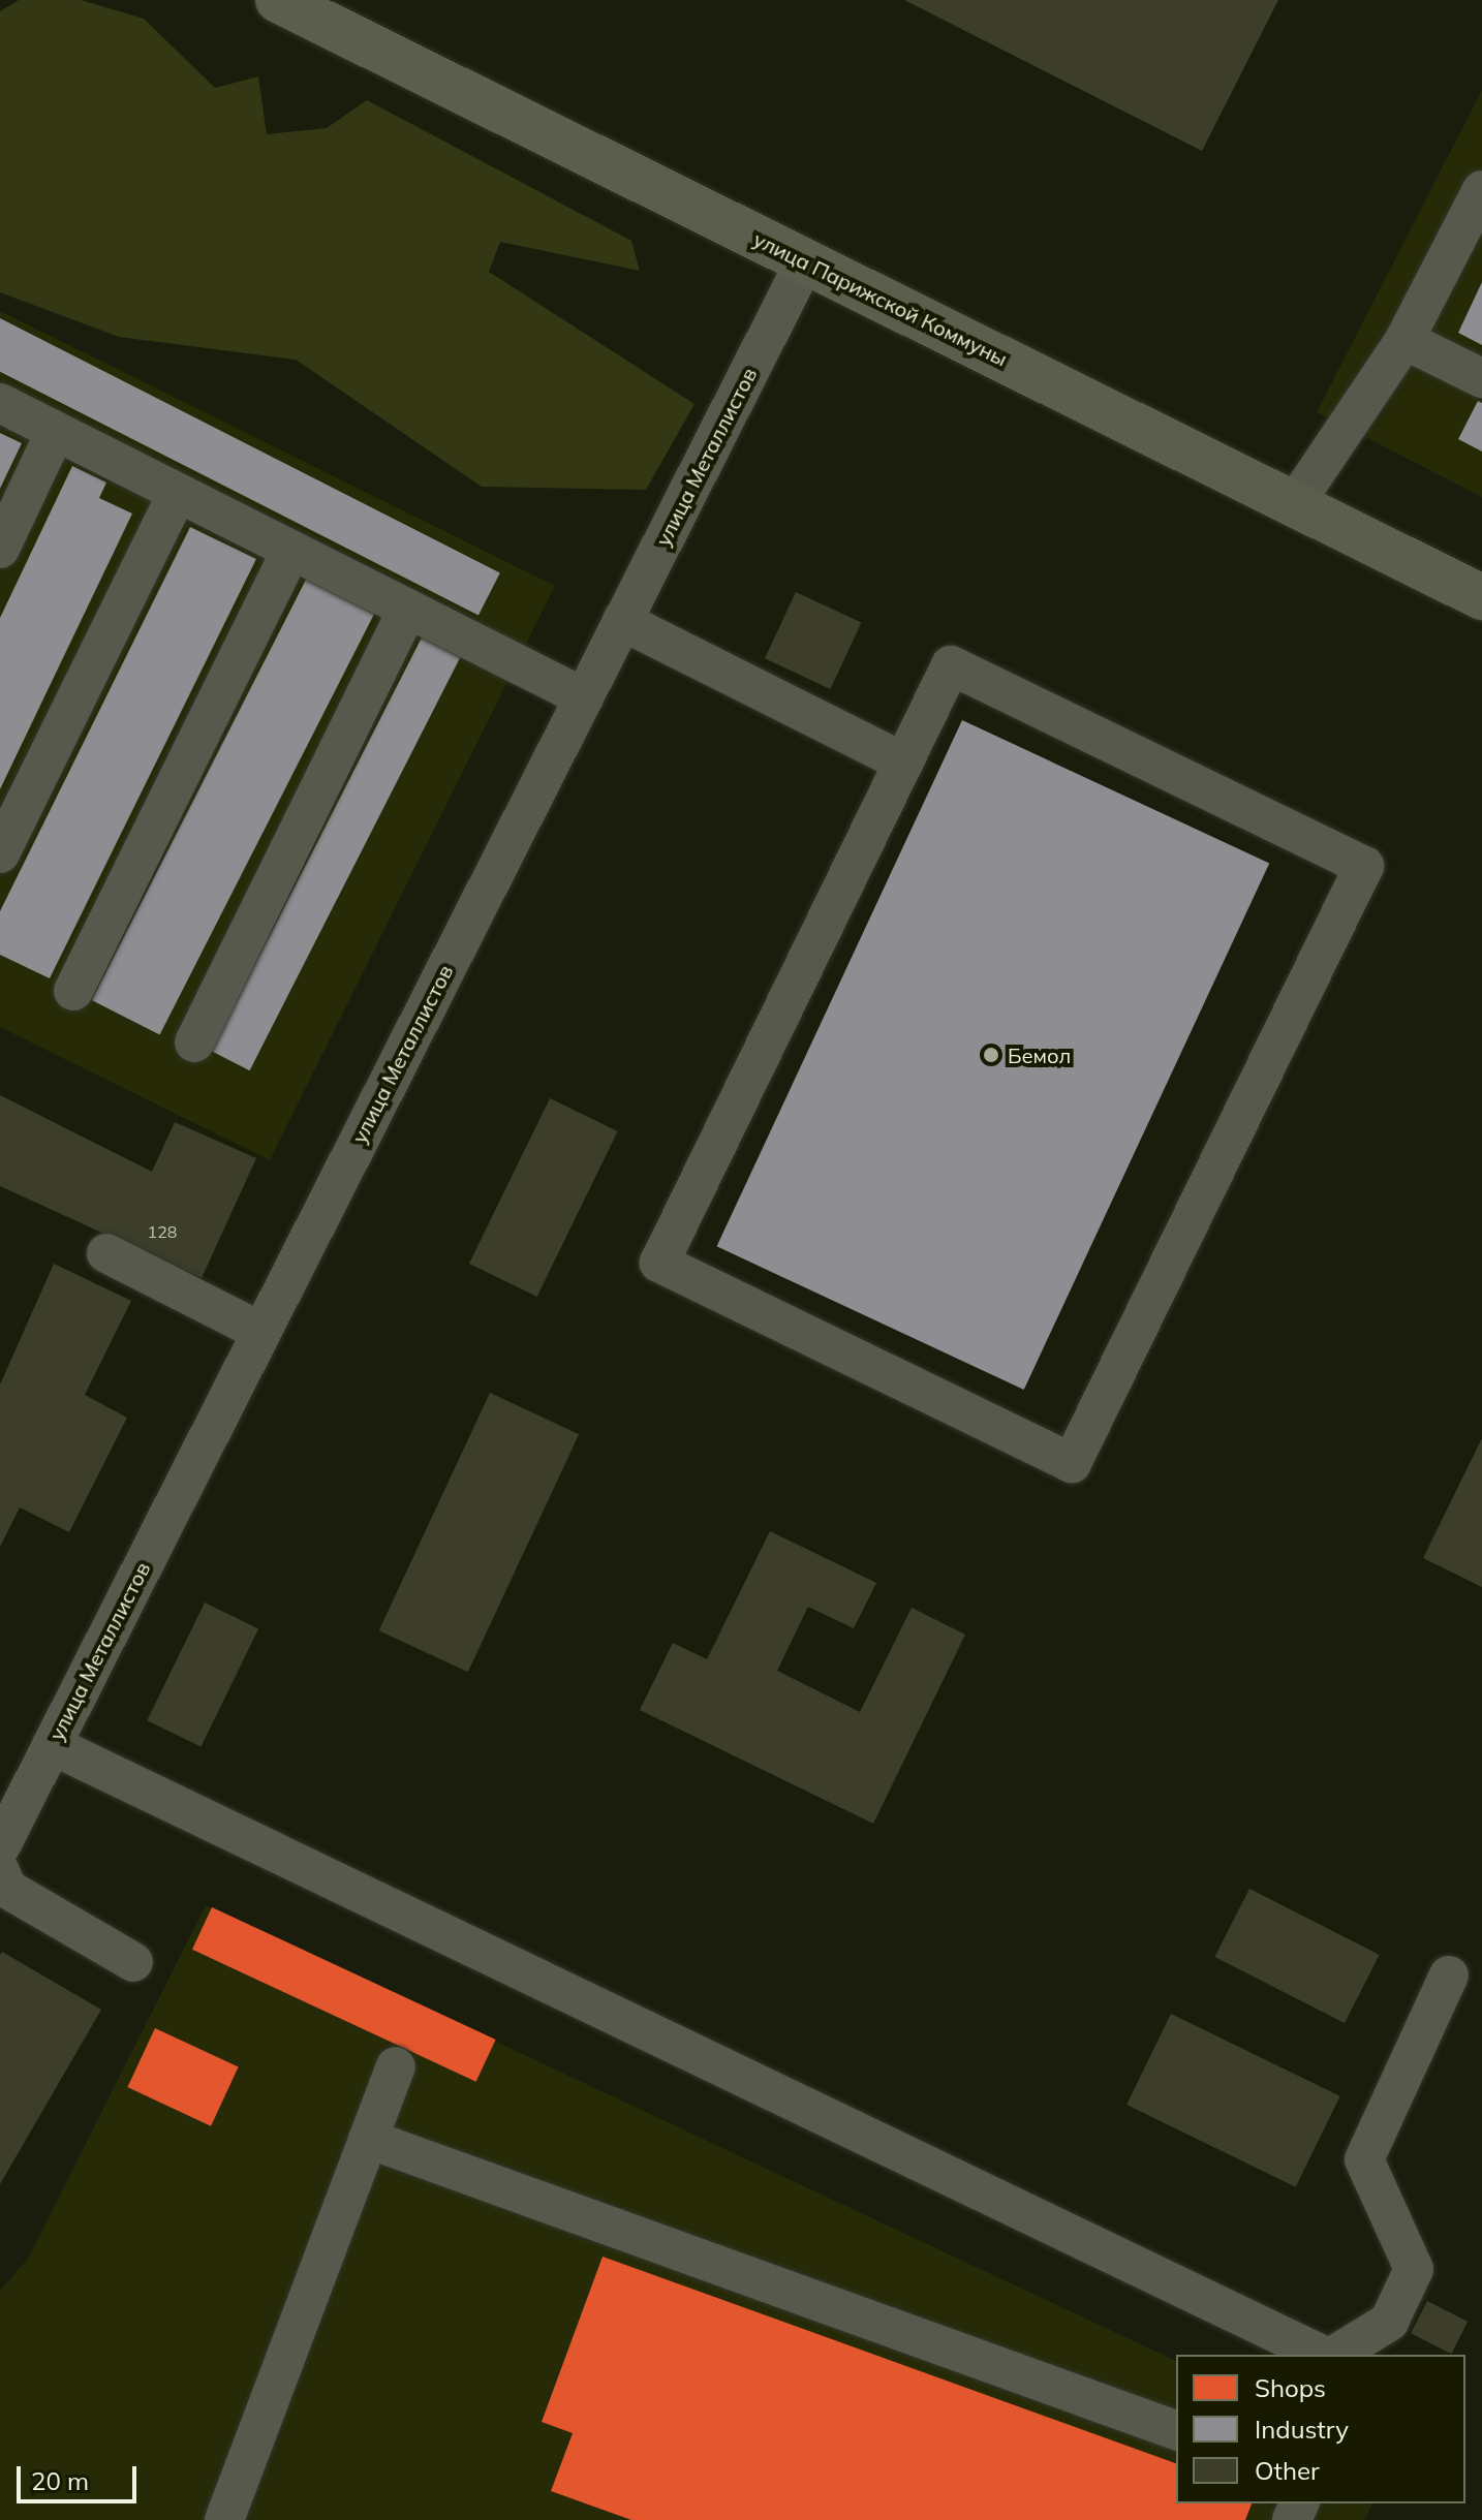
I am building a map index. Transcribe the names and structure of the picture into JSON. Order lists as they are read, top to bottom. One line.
{"streets":{"main road":["улица Парижской Коммуны"],"street":["улица Металлистов"]},"crossings":[["улица Парижской Коммуны","улица Металлистов"]],"places":["Бемол"],"house_numbers":["128"],"legend":["Shops","Industry","Other"],"scale_bar":"20 m"}
